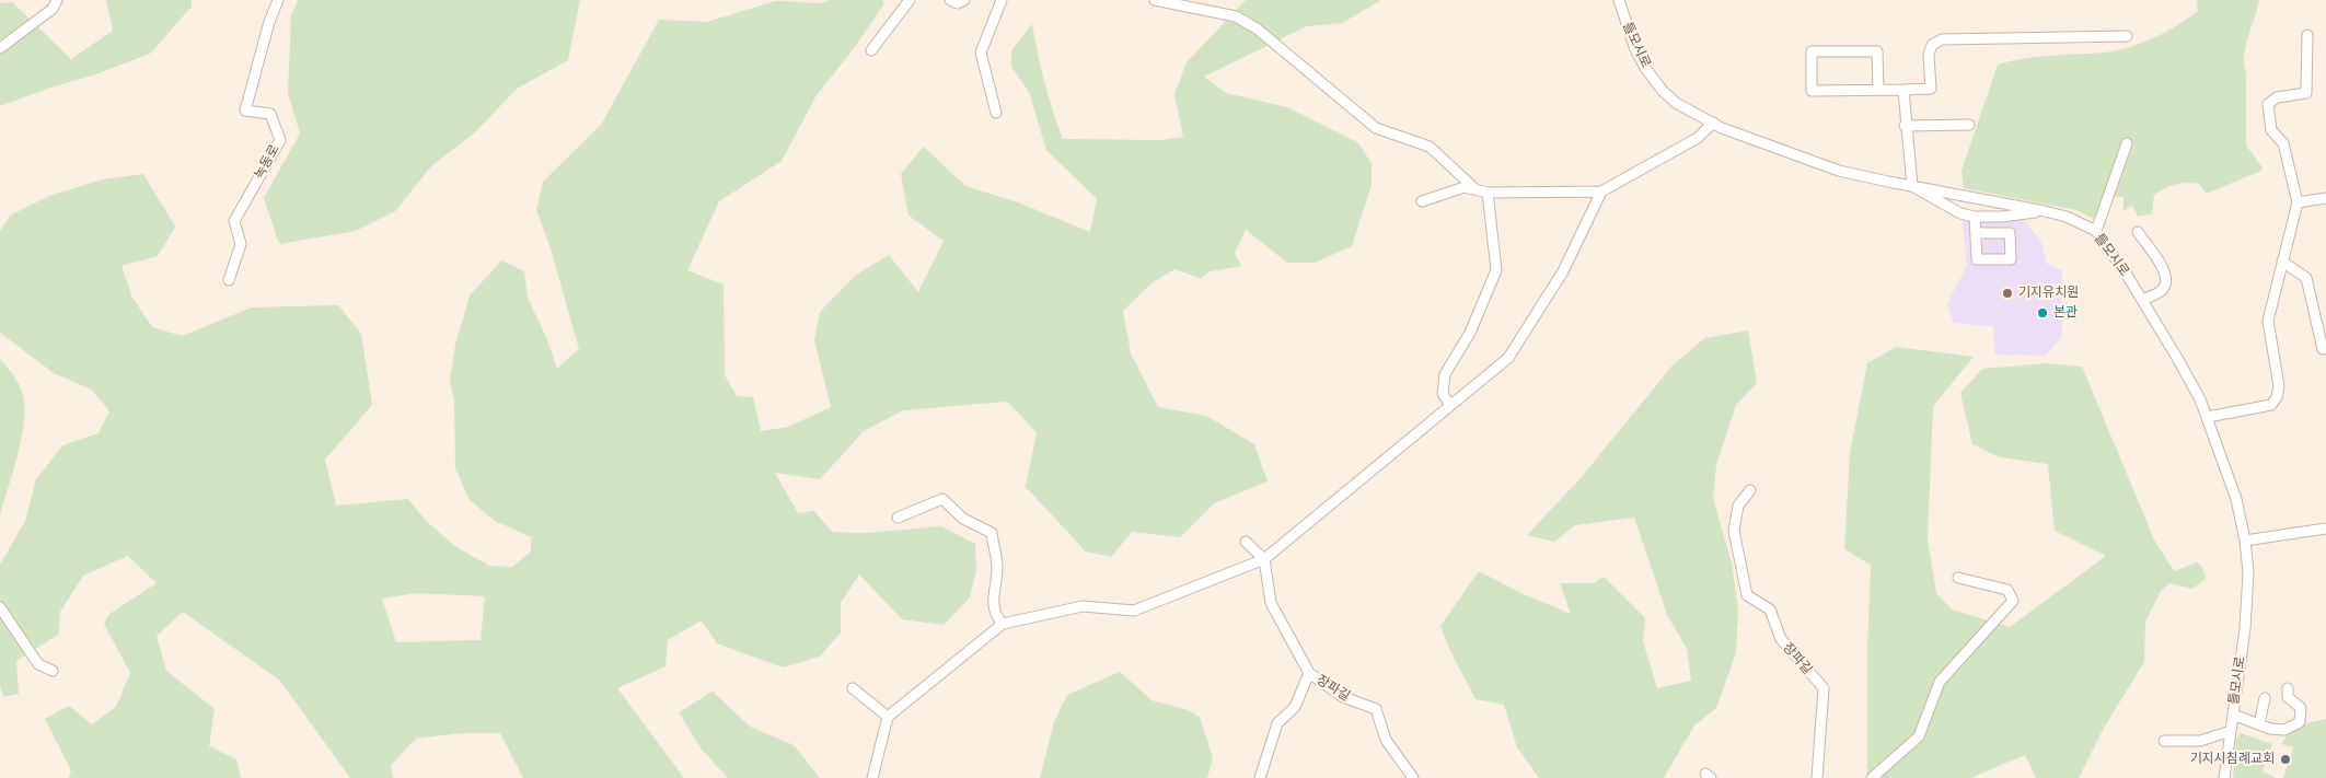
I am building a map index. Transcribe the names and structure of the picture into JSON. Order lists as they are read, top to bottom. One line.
{"streets":{"street":["틀모시로","녹동로","장파길"]},"places":["기지유치원","본관","기지시침례교회"]}
